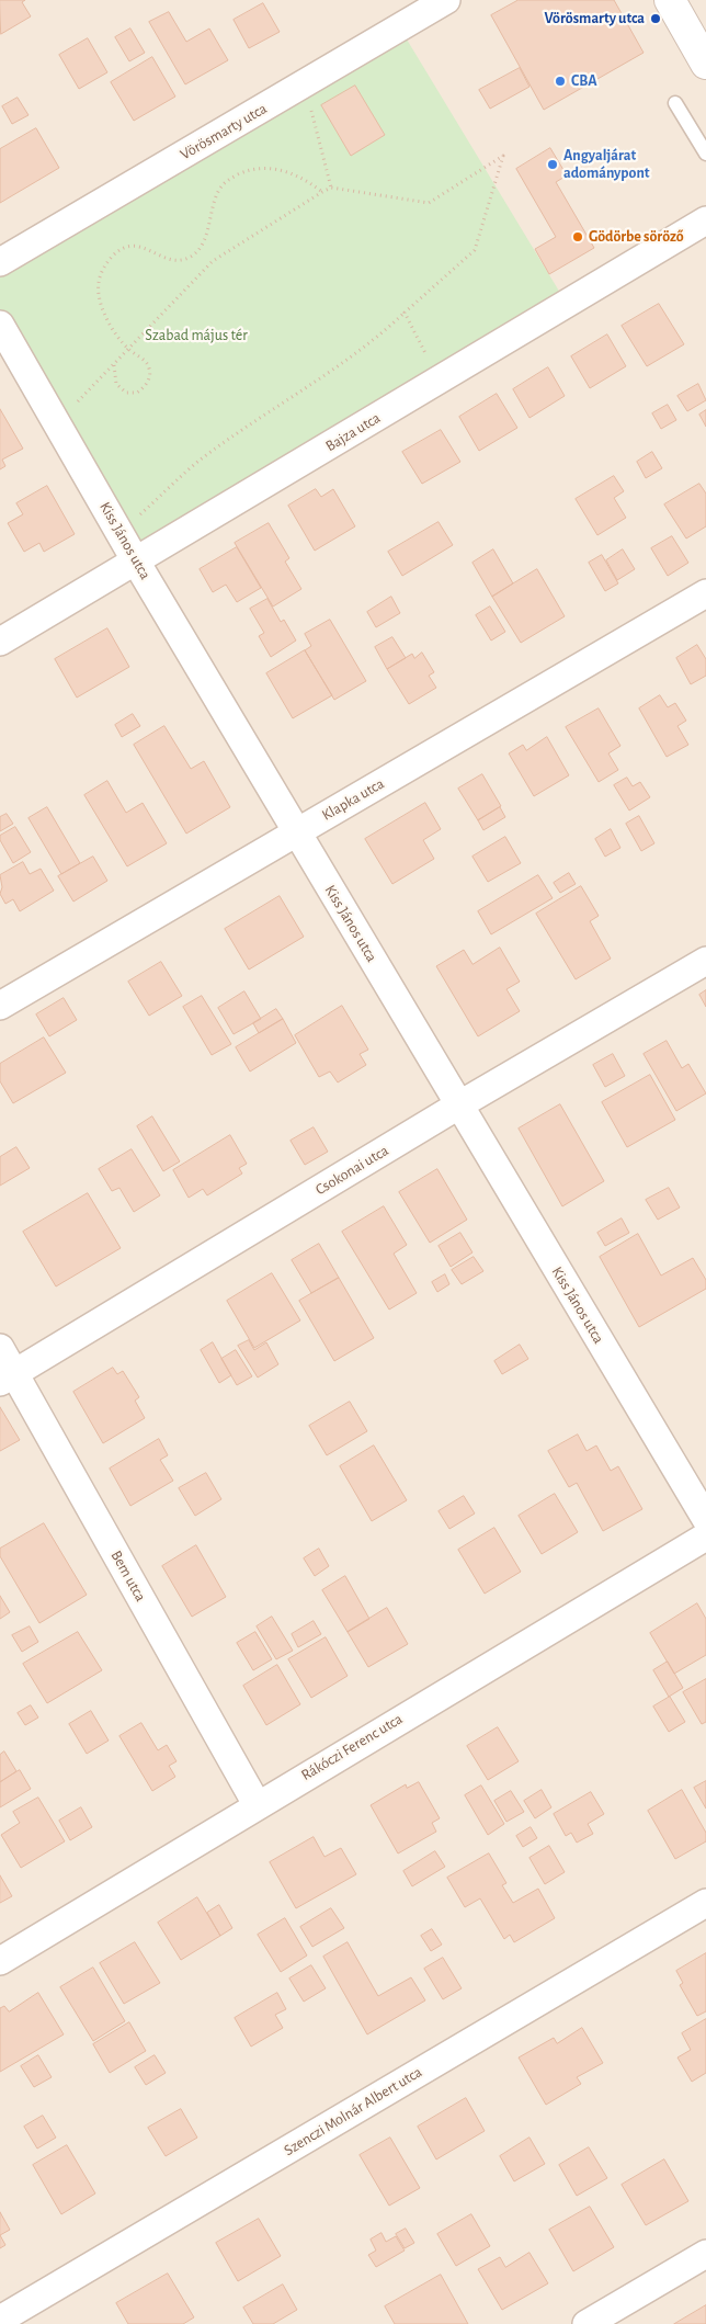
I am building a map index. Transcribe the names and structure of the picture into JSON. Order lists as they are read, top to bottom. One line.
{"streets":{"street":["Vörösmarty utca","Bajza utca","Kiss János utca","Klapka utca","Csokonai utca","Bem utca","Rákóczi Ferenc utca","Szenczi Molnár Albert utca"]},"crossings":[["Bajza utca","Kiss János utca"],["Kiss János utca","Klapka utca"],["Kiss János utca","Csokonai utca"],["Csokonai utca","Bem utca"],["Bem utca","Rákóczi Ferenc utca"]],"parks":["Szabad május tér"],"places":["Vörösmarty utca","CBA","Angyaljárat adománypont","Gödörbe söröző"]}
